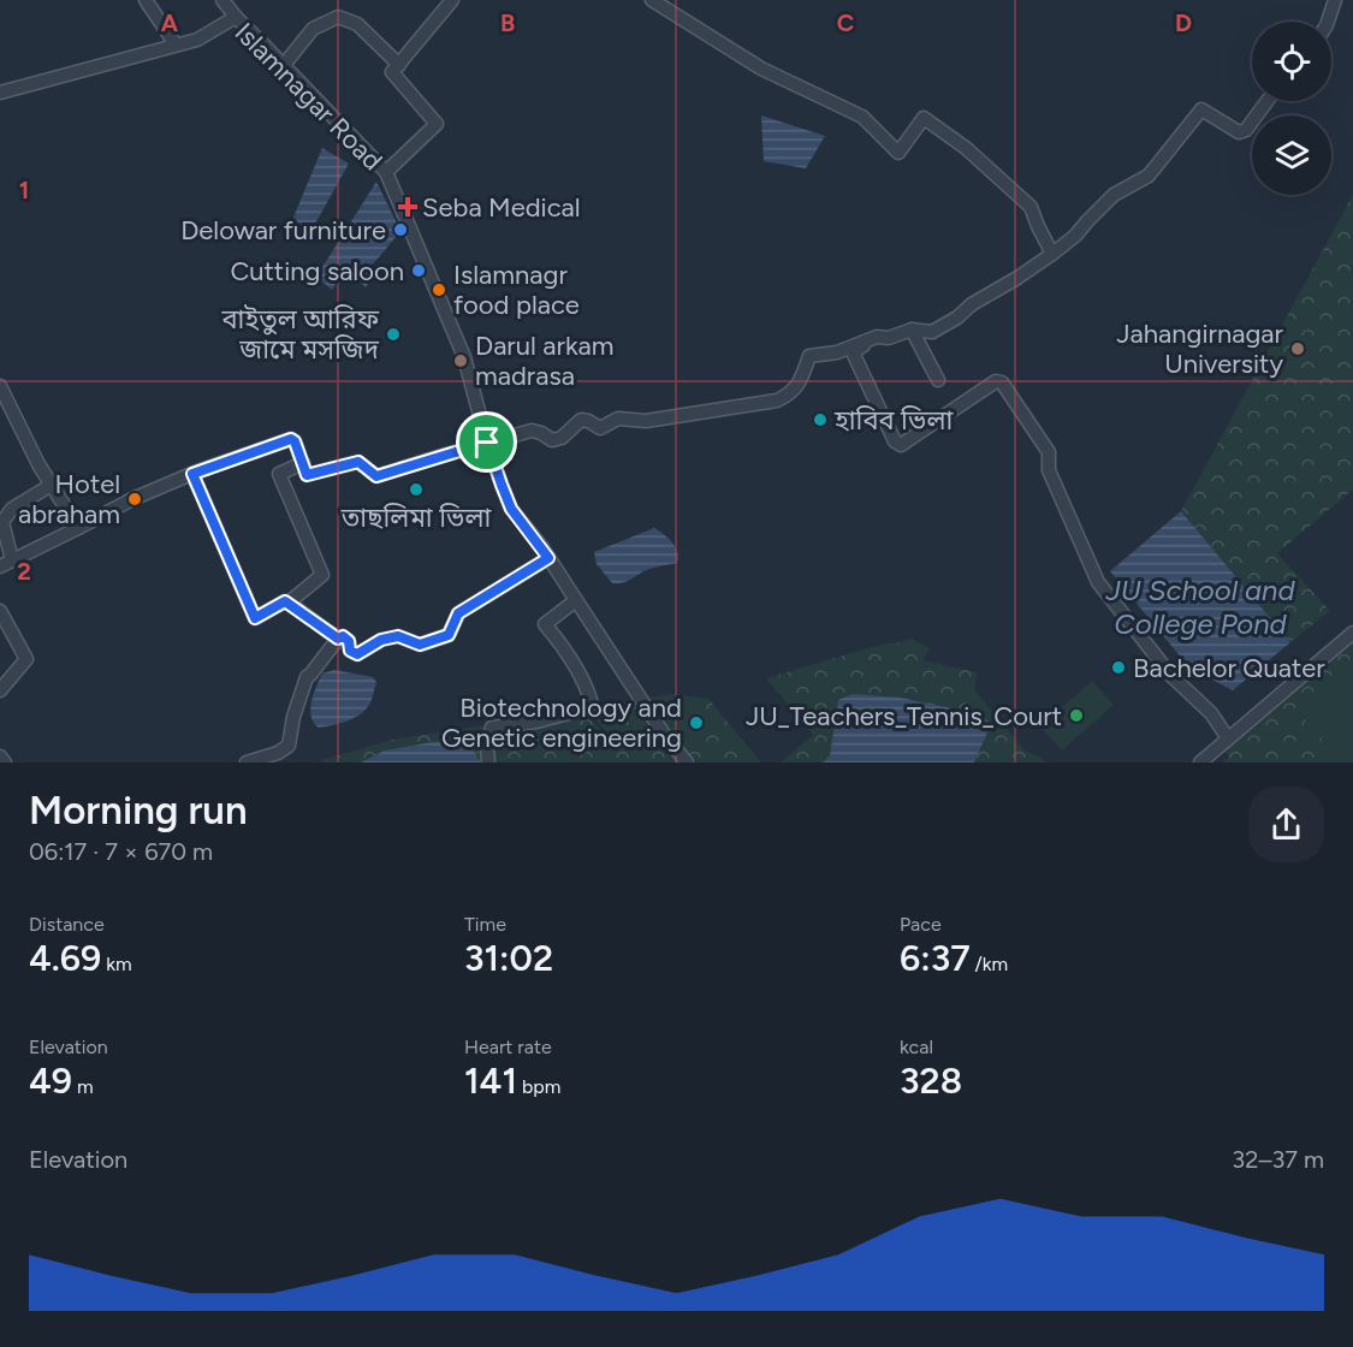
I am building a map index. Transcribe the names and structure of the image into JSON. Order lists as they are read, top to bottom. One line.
{"streets":{"street":["Islamnagar Road"]},"water":["JU School and College Pond"],"places":{"health":["Seba Medical"],"other":["Delowar furniture","Cutting saloon","Islamnagr food place","বাইতুল আরিফ জামে মসজিদ","Jahangirnagar University","Darul arkam madrasa","হাবিব ভিলা","তাছলিমা ভিলা","Hotel abraham","Bachelor Quater","JU_Teachers_Tennis_Court","Biotechnology and Genetic engineering"]},"page":{"heading":["Morning run","06:17 · 7 × 670 m"],"stats":[["Distance","4.69 km"],["Time","31:02"],["Pace","6:37 /km"],["Elevation","49 m"],["Heart rate","141 bpm"],["kcal","328"]],"chart":["Elevation","32–37 m"]},"grid":{"columns":["A","B","C","D"],"rows":["1","2"]}}
